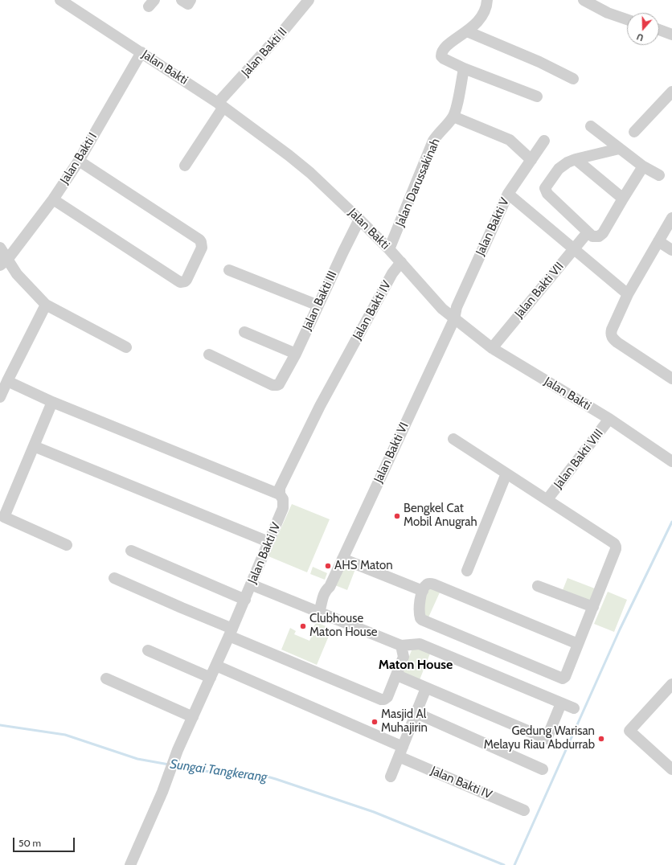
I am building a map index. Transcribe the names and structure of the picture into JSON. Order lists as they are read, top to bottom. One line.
{"streets":{"street":["Jalan Bakti II","Jalan Bakti","Jalan Bakti I","Jalan Darussakinah","Jalan Bakti V","Jalan Bakti VII","Jalan Bakti III","Jalan Bakti IV","Jalan Bakti VI","Jalan Bakti VIII"]},"crossings":[["Jalan Bakti II","Jalan Bakti"],["Jalan Bakti","Jalan Bakti I"],["Jalan Bakti","Jalan Darussakinah"],["Jalan Bakti","Jalan Bakti V"],["Jalan Bakti","Jalan Bakti VII"],["Jalan Bakti","Jalan Bakti III"],["Jalan Bakti","Jalan Bakti IV"],["Jalan Bakti","Jalan Bakti VI"],["Jalan Bakti","Jalan Bakti VIII"],["Jalan Bakti V","Jalan Bakti VI"]],"districts":["Maton House"],"water":["Sungai Tangkerang"],"places":["Bengkel Cat Mobil Anugrah","AHS Maton","Clubhouse Maton House","Masjid Al Muhajirin","Gedung Warisan Melayu Riau Abdurrab"],"scale_bar":"50 m","north":"bottom"}
